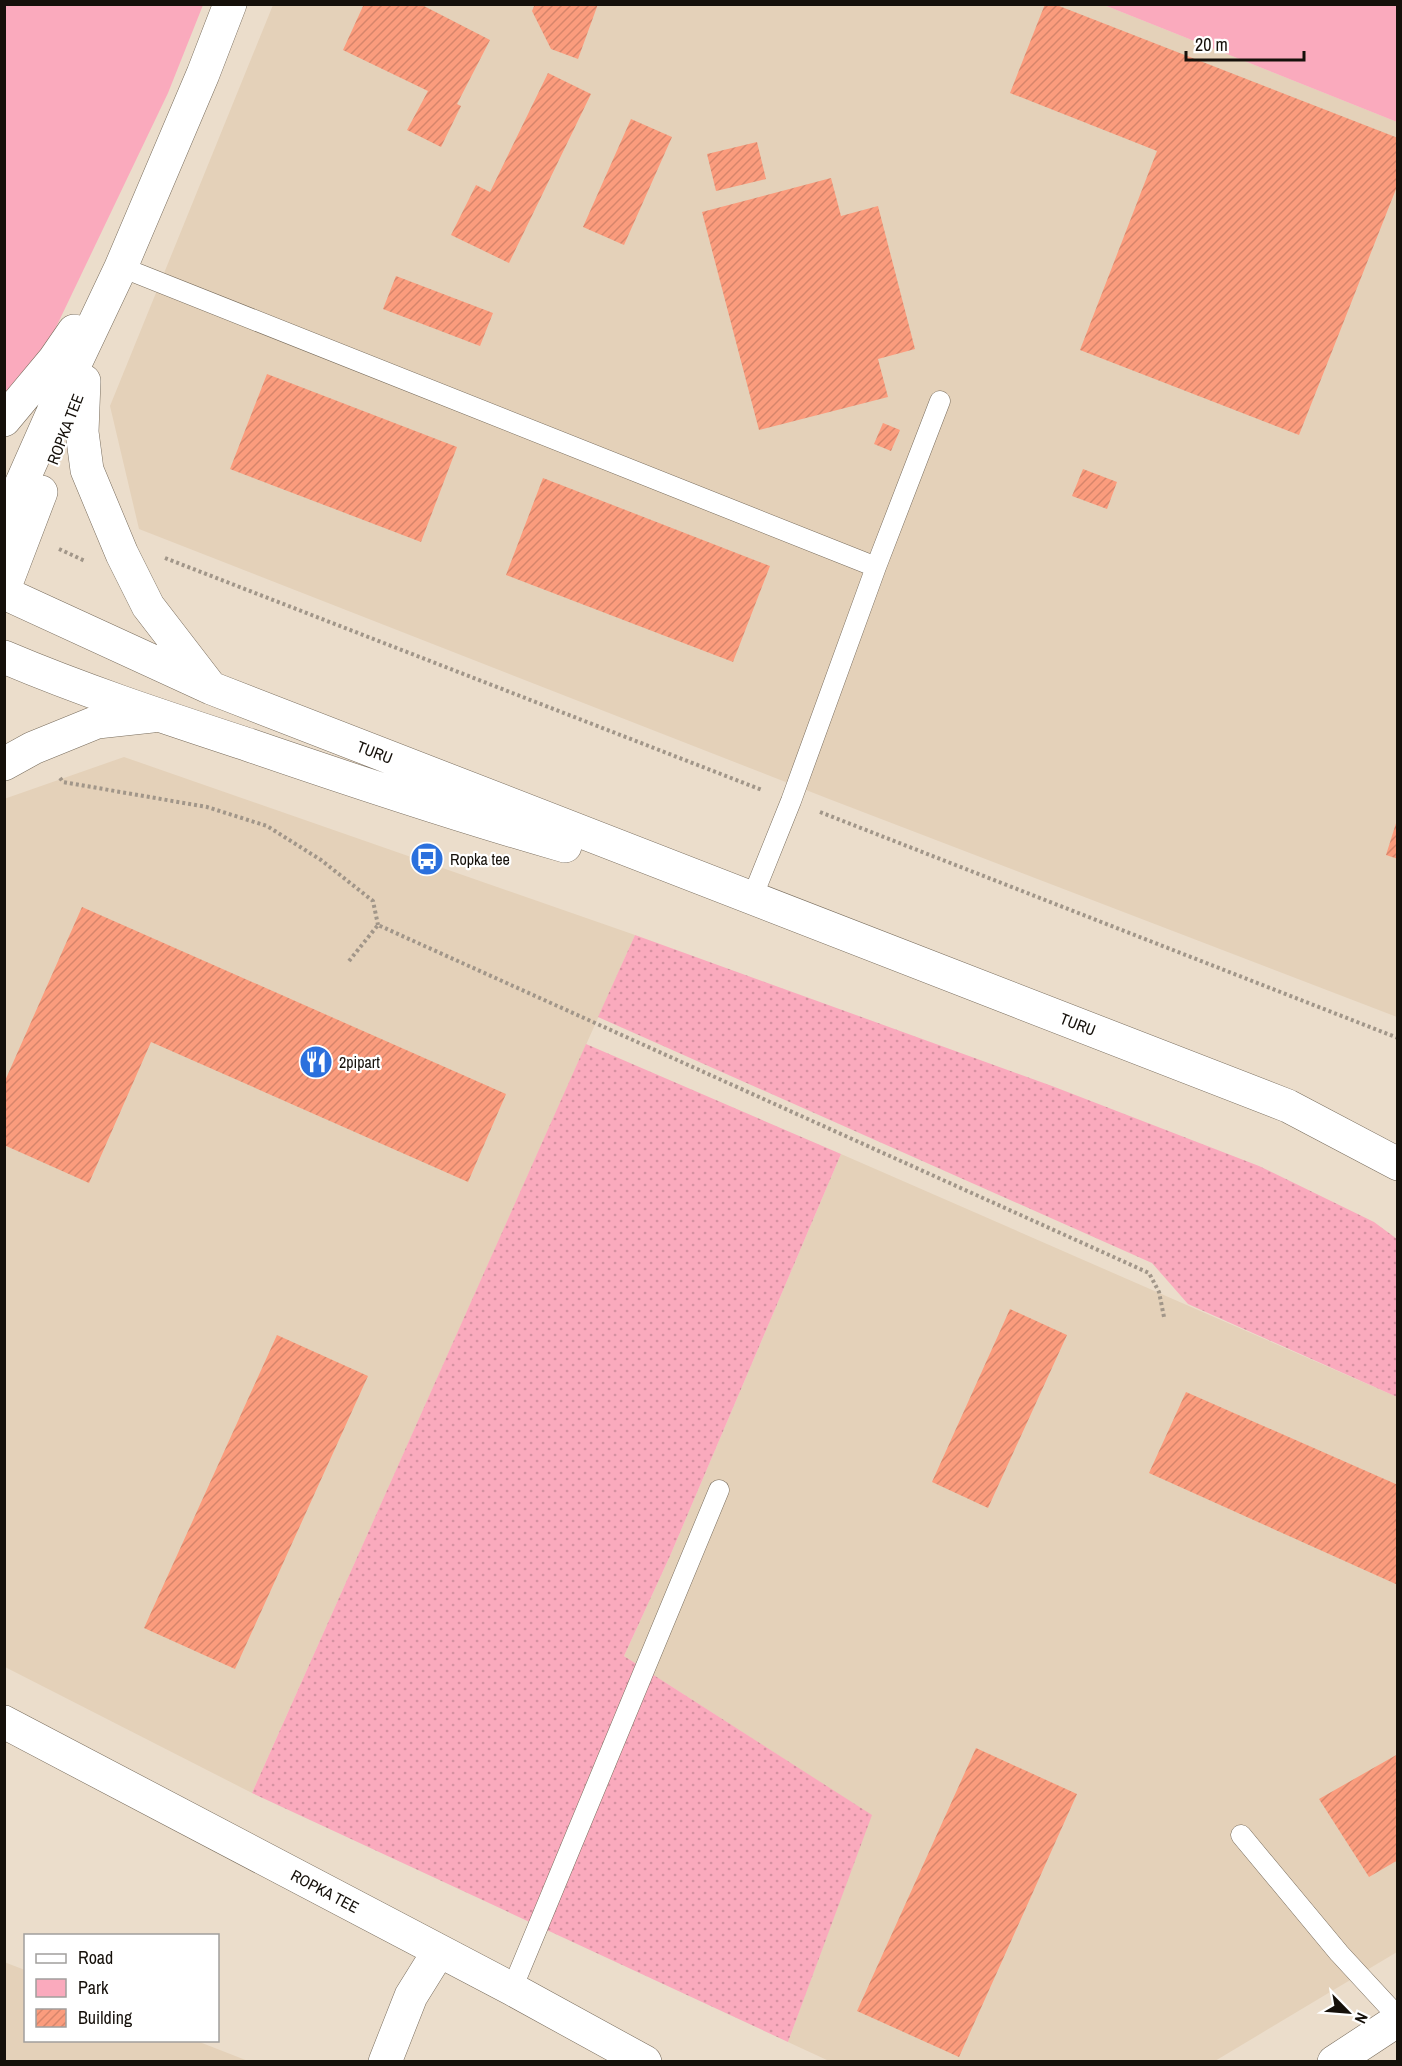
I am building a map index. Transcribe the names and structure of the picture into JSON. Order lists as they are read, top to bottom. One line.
{"streets":{"main road":["ROPKA TEE","TURU"]},"crossings":[["ROPKA TEE","TURU"]],"places":{"bus stop":["Ropka tee"],"restaurant":["2pipart"]},"legend":["Road","Park","Building"],"scale_bar":"20 m","north":"bottom right"}
